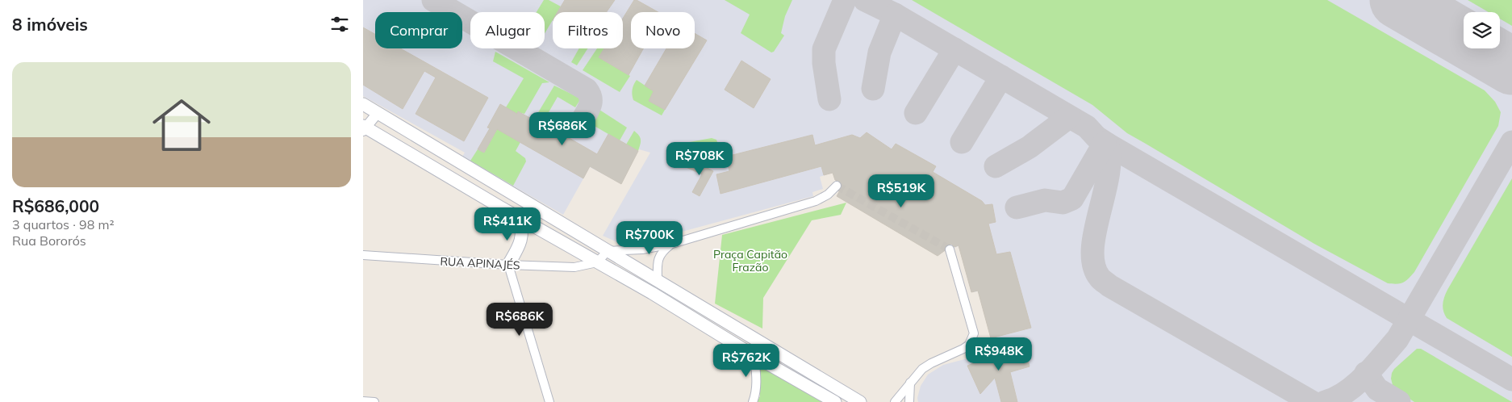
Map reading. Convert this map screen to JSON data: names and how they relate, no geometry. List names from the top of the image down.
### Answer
{
  "streets": {
    "street": ["RUA APINAJÉS"]
  },
  "parks": ["Praça Capitão Frazão"],
  "page": {
    "heading": "8 imóveis",
    "chip": [
      "Comprar",
      "Alugar",
      "Filtros",
      "Novo"
    ],
    "list": [
      {
        "name": "R$686,000",
        "note": "3 quartos · 98 m² · Rua Bororós"
      }
    ],
    "price": [
      "R$686K",
      "R$708K",
      "R$519K",
      "R$411K",
      "R$700K",
      "R$686K",
      "R$948K",
      "R$762K"
    ]
  }
}
